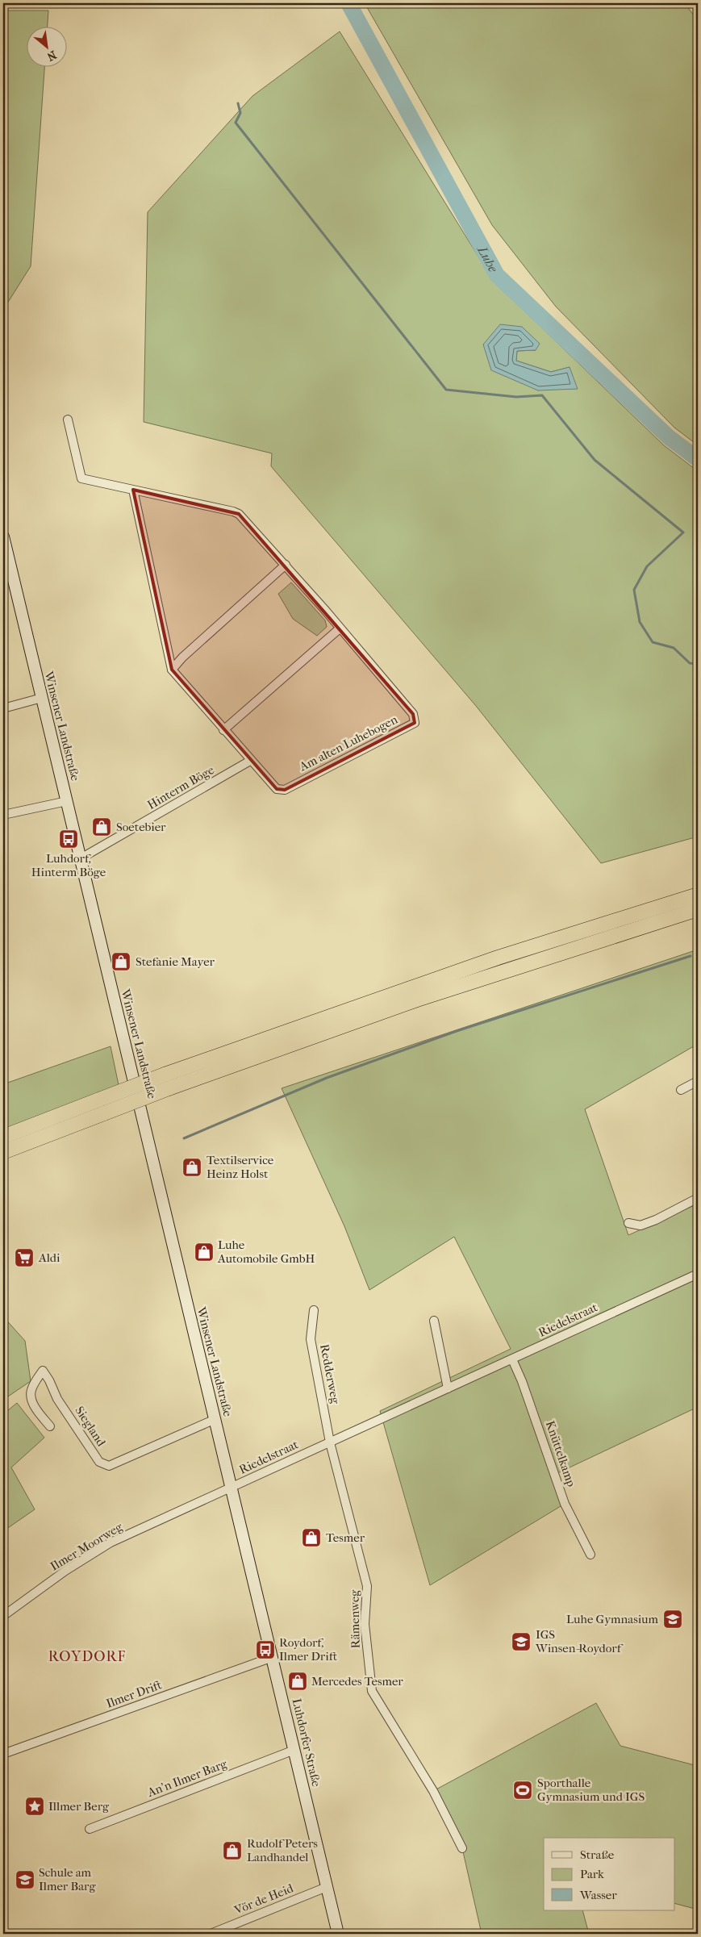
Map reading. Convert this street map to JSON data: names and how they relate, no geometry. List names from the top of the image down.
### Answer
{
  "streets": {
    "main road": ["Winsener Landstraße", "Luhdorfer Straße"],
    "street": [
      "Am alten Luhebogen",
      "Hinterm Böge",
      "Riedelstraat",
      "Redderweg",
      "Siegland",
      "Knüttelkamp",
      "Ilmer Moorweg",
      "Rämenweg",
      "Ilmer Drift",
      "An'n Ilmer Barg",
      "Vör de Heid"
    ]
  },
  "crossings": [
    ["Winsener Landstraße", "Hinterm Böge"],
    ["Winsener Landstraße", "Riedelstraat"],
    ["Winsener Landstraße", "Siegland"],
    ["Winsener Landstraße", "Ilmer Moorweg"],
    ["Winsener Landstraße", "Luhdorfer Straße"],
    ["Am alten Luhebogen", "Hinterm Böge"],
    ["Riedelstraat", "Redderweg"],
    ["Riedelstraat", "Knüttelkamp"],
    ["Riedelstraat", "Ilmer Moorweg"],
    ["Riedelstraat", "Rämenweg"],
    ["Riedelstraat", "Luhdorfer Straße"],
    ["Redderweg", "Rämenweg"],
    ["Ilmer Moorweg", "Luhdorfer Straße"],
    ["Ilmer Drift", "Luhdorfer Straße"],
    ["Luhdorfer Straße", "An'n Ilmer Barg"],
    ["Luhdorfer Straße", "Vör de Heid"]
  ],
  "districts": ["ROYDORF"],
  "water": ["Luhe"],
  "places": {
    "shop": [
      "Soetebier",
      "Stefanie Mayer",
      "Textilservice Heinz Holst",
      "Luhe Automobile GmbH",
      "Tesmer",
      "Mercedes Tesmer",
      "Rudolf Peters Landhandel"
    ],
    "bus stop": ["Luhdorf, Hinterm Böge", "Roydorf, Ilmer Drift"],
    "supermarket": ["Aldi"],
    "school or university": ["Luhe Gymnasium", "IGS Winsen-Roydorf", "Schule am Ilmer Barg"],
    "sports": ["Sporthalle Gymnasium und IGS"],
    "place": ["Illmer Berg"]
  },
  "legend": ["Straße", "Park", "Wasser"],
  "north": "bottom right"
}
